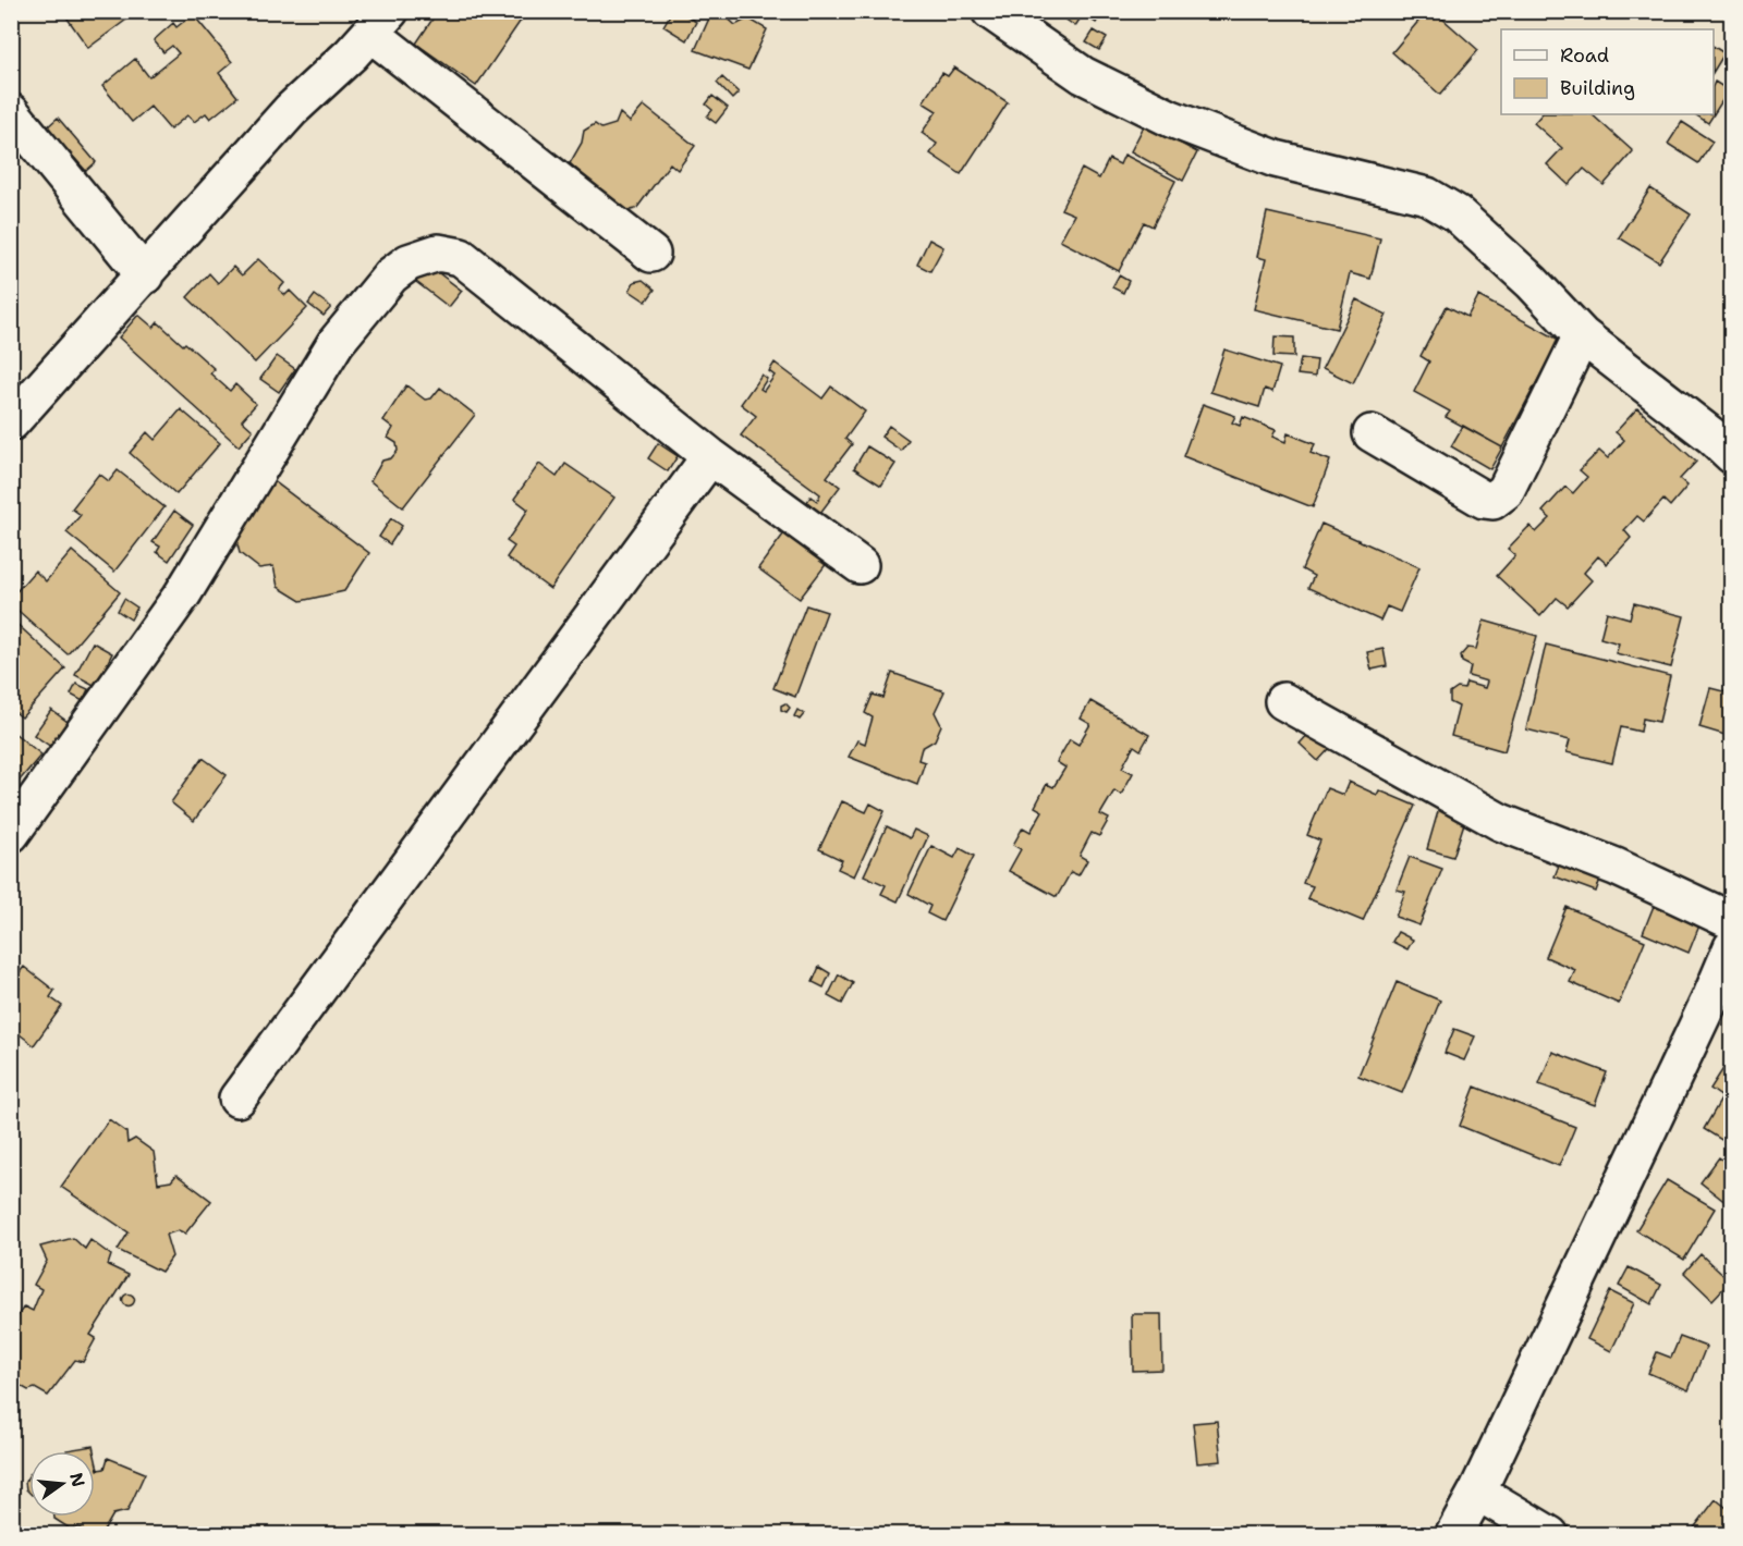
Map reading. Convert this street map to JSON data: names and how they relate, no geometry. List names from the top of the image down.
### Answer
{
  "legend": ["Road", "Building"],
  "north": "right"
}
